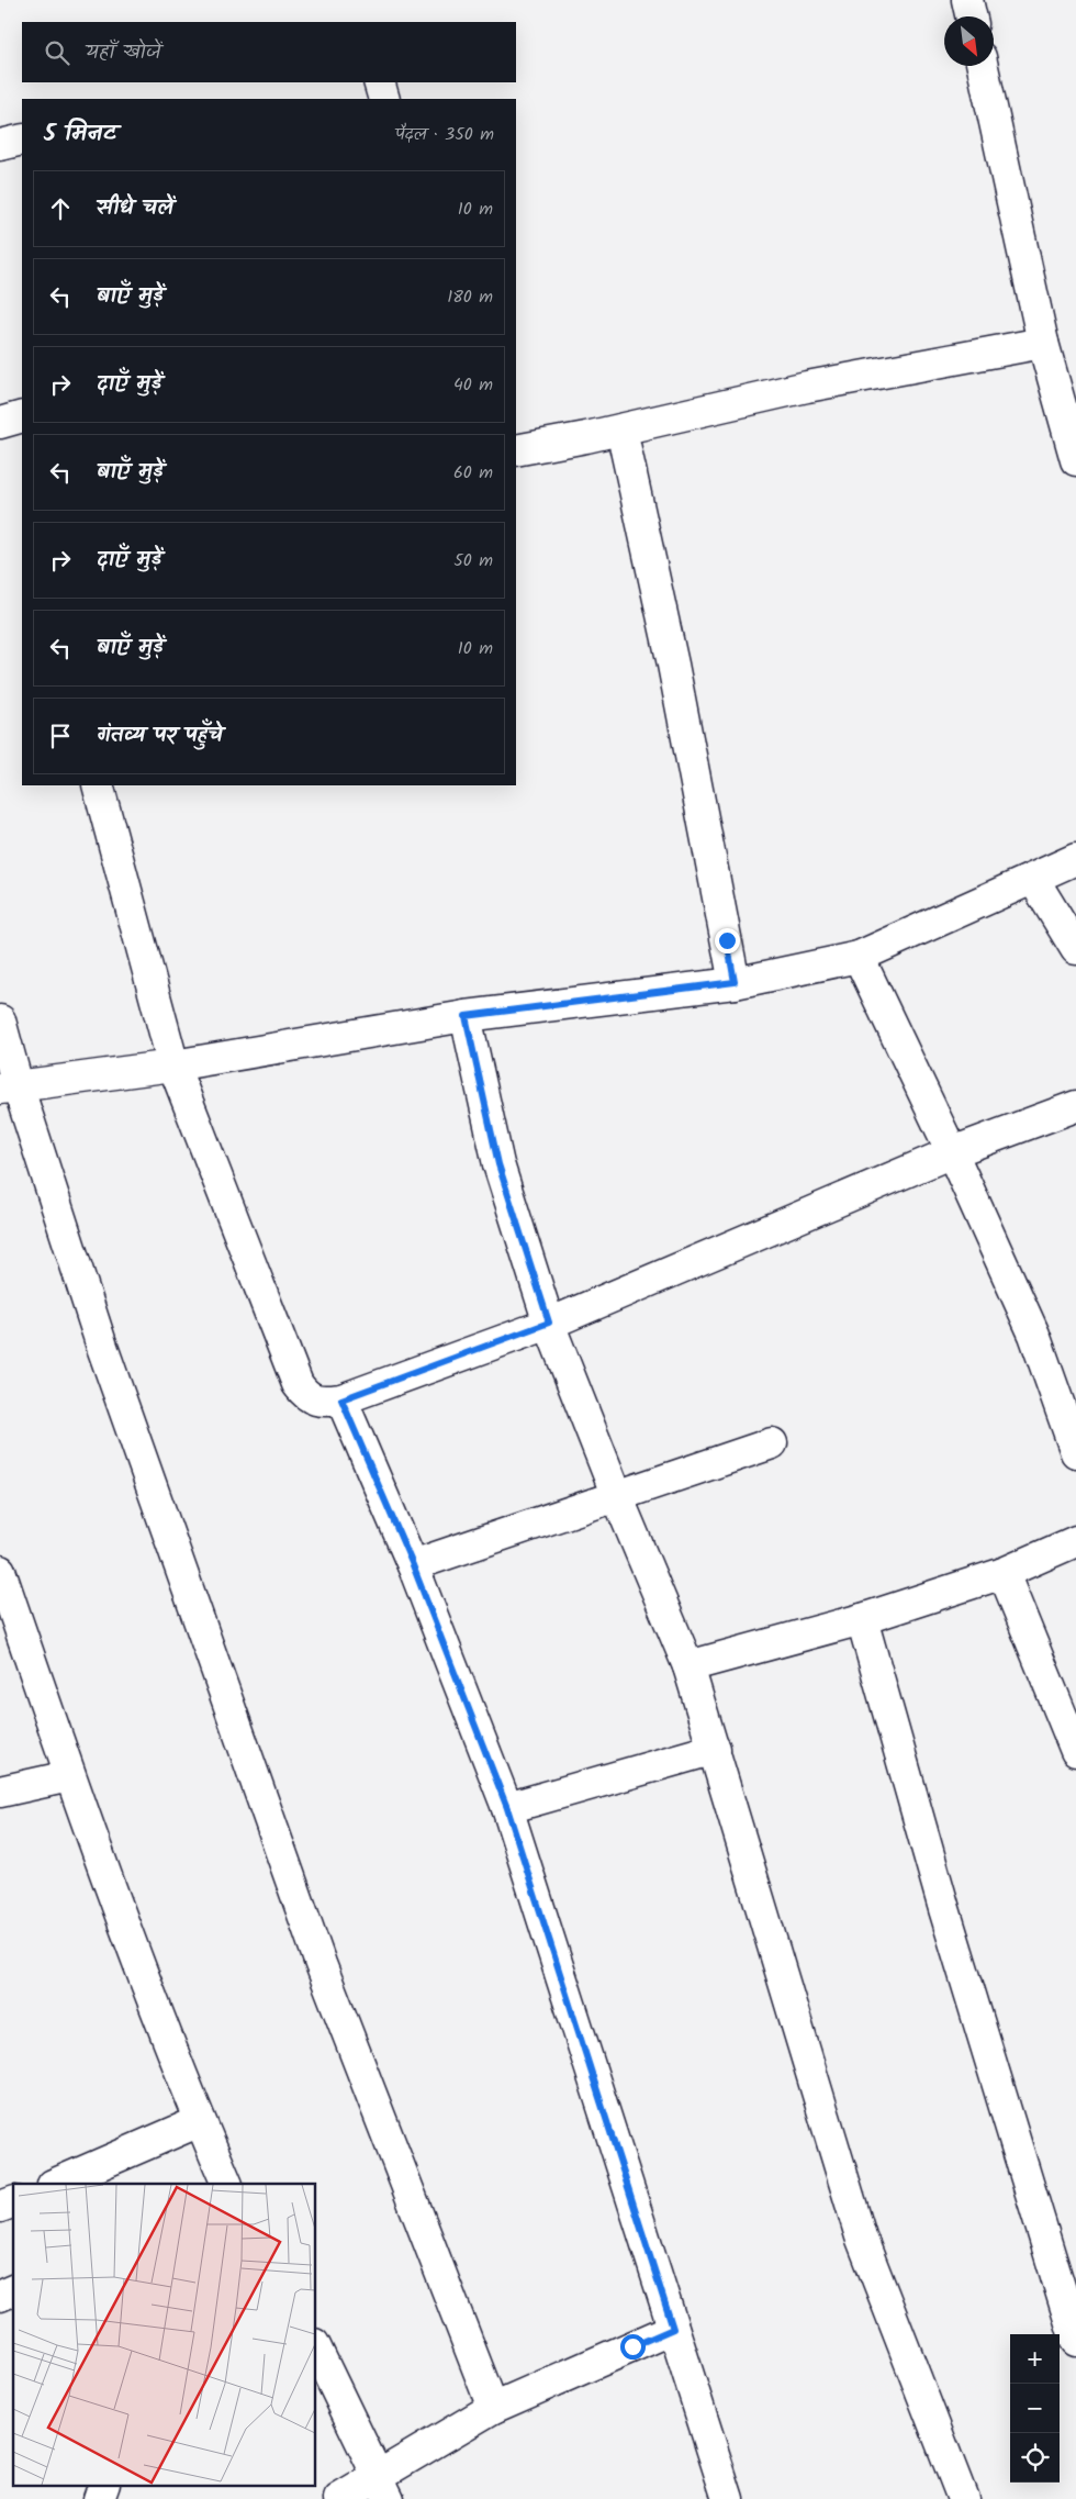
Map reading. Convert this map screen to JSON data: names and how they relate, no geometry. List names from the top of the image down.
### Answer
{
  "north": "bottom right",
  "page": {
    "search": "यहाँ खोजें",
    "heading": ["5 मिनट", "पैदल · 350 m"],
    "list": [
      ["सीधे चलें", "10 m"],
      ["बाएँ मुड़ें", "180 m"],
      ["दाएँ मुड़ें", "40 m"],
      ["बाएँ मुड़ें", "60 m"],
      ["दाएँ मुड़ें", "50 m"],
      ["बाएँ मुड़ें", "10 m"],
      "गंतव्य पर पहुँचे"
    ],
    "map_buttons": ["+", "−"]
  }
}
